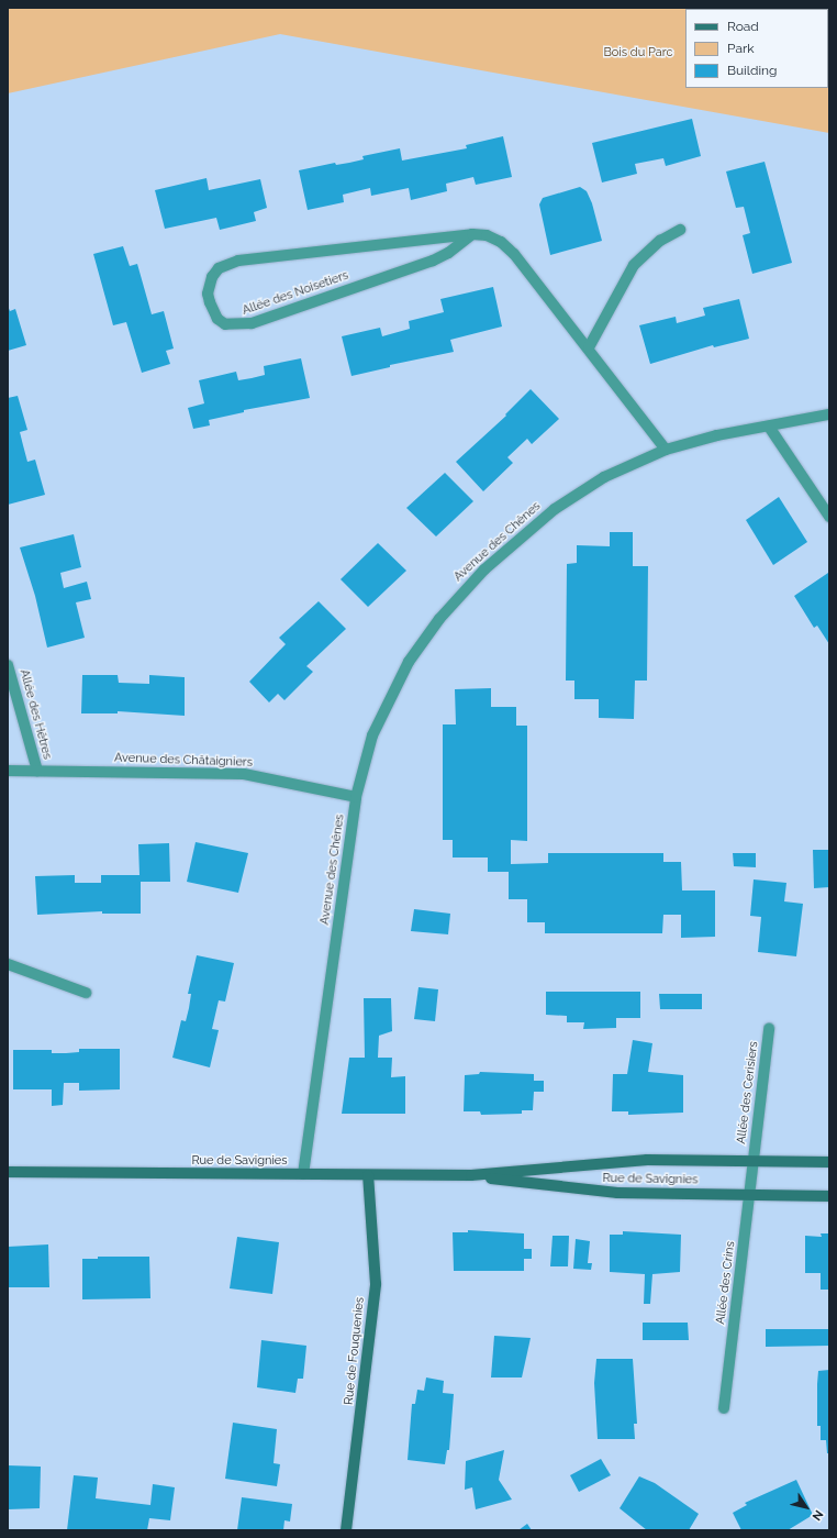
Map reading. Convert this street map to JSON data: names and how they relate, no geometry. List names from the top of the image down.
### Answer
{
  "streets": {
    "street": [
      "Allée des Noisetiers",
      "Avenue des Chênes",
      "Allée des Hêtres",
      "Avenue des Châtaigniers",
      "Allée des Cerisiers",
      "Rue de Savignies",
      "Allée des Crins",
      "Rue de Fouquenies"
    ]
  },
  "crossings": [
    ["Allée des Noisetiers", "Avenue des Chênes"],
    ["Avenue des Chênes", "Avenue des Châtaigniers"],
    ["Avenue des Chênes", "Rue de Savignies"],
    ["Allée des Hêtres", "Avenue des Châtaigniers"],
    ["Allée des Cerisiers", "Rue de Savignies"],
    ["Allée des Cerisiers", "Allée des Crins"],
    ["Rue de Savignies", "Allée des Crins"],
    ["Rue de Savignies", "Rue de Fouquenies"]
  ],
  "parks": ["Bois du Parc"],
  "legend": ["Road", "Park", "Building"],
  "north": "bottom right"
}
